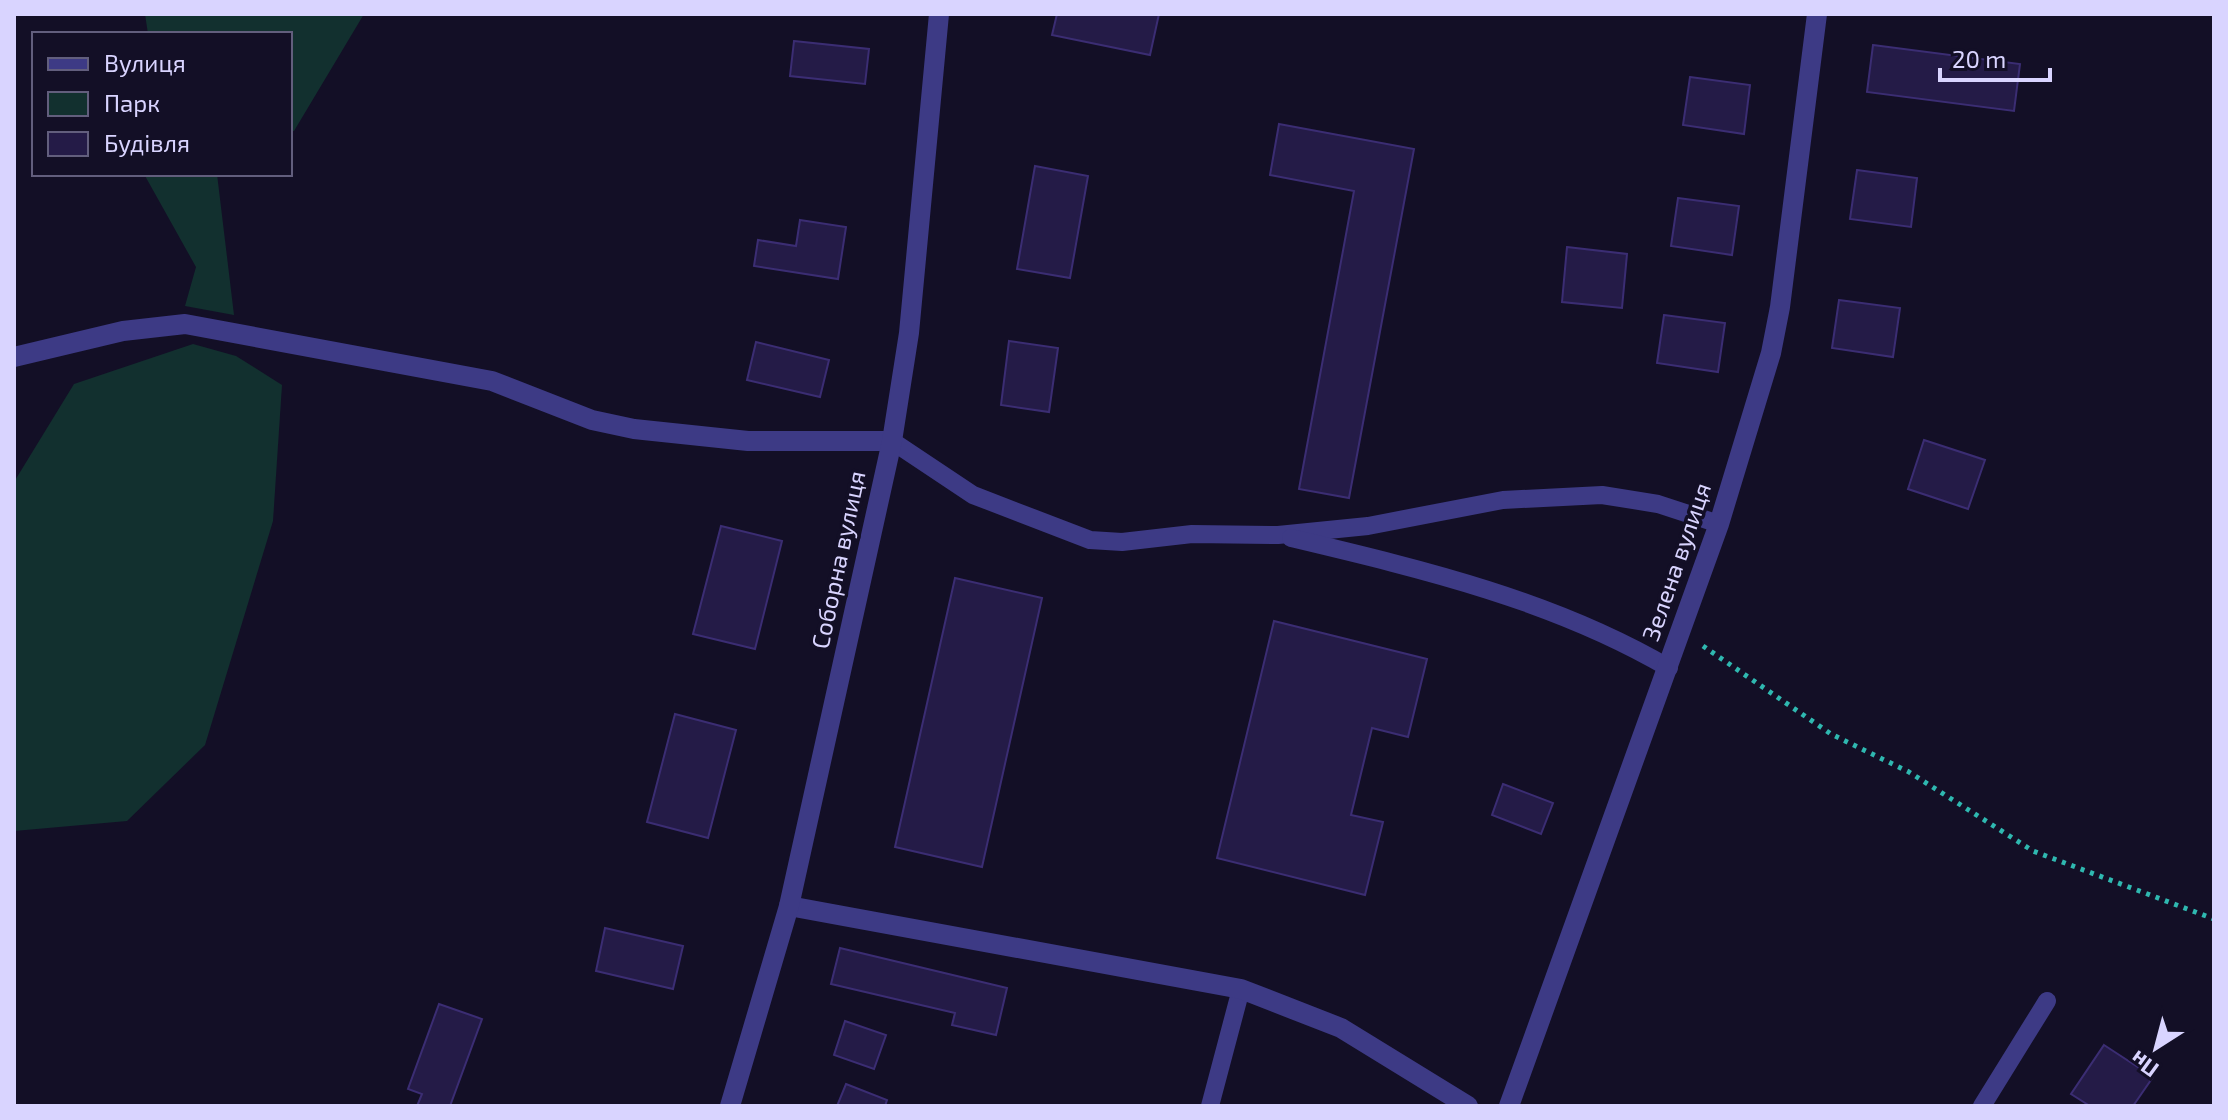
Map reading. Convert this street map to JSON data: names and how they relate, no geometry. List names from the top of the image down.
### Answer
{
  "streets": {
    "street": ["Соборна вулиця", "Зелена вулиця"]
  },
  "legend": ["Вулиця", "Парк", "Будівля"],
  "scale_bar": "20 m",
  "north": "bottom left"
}
